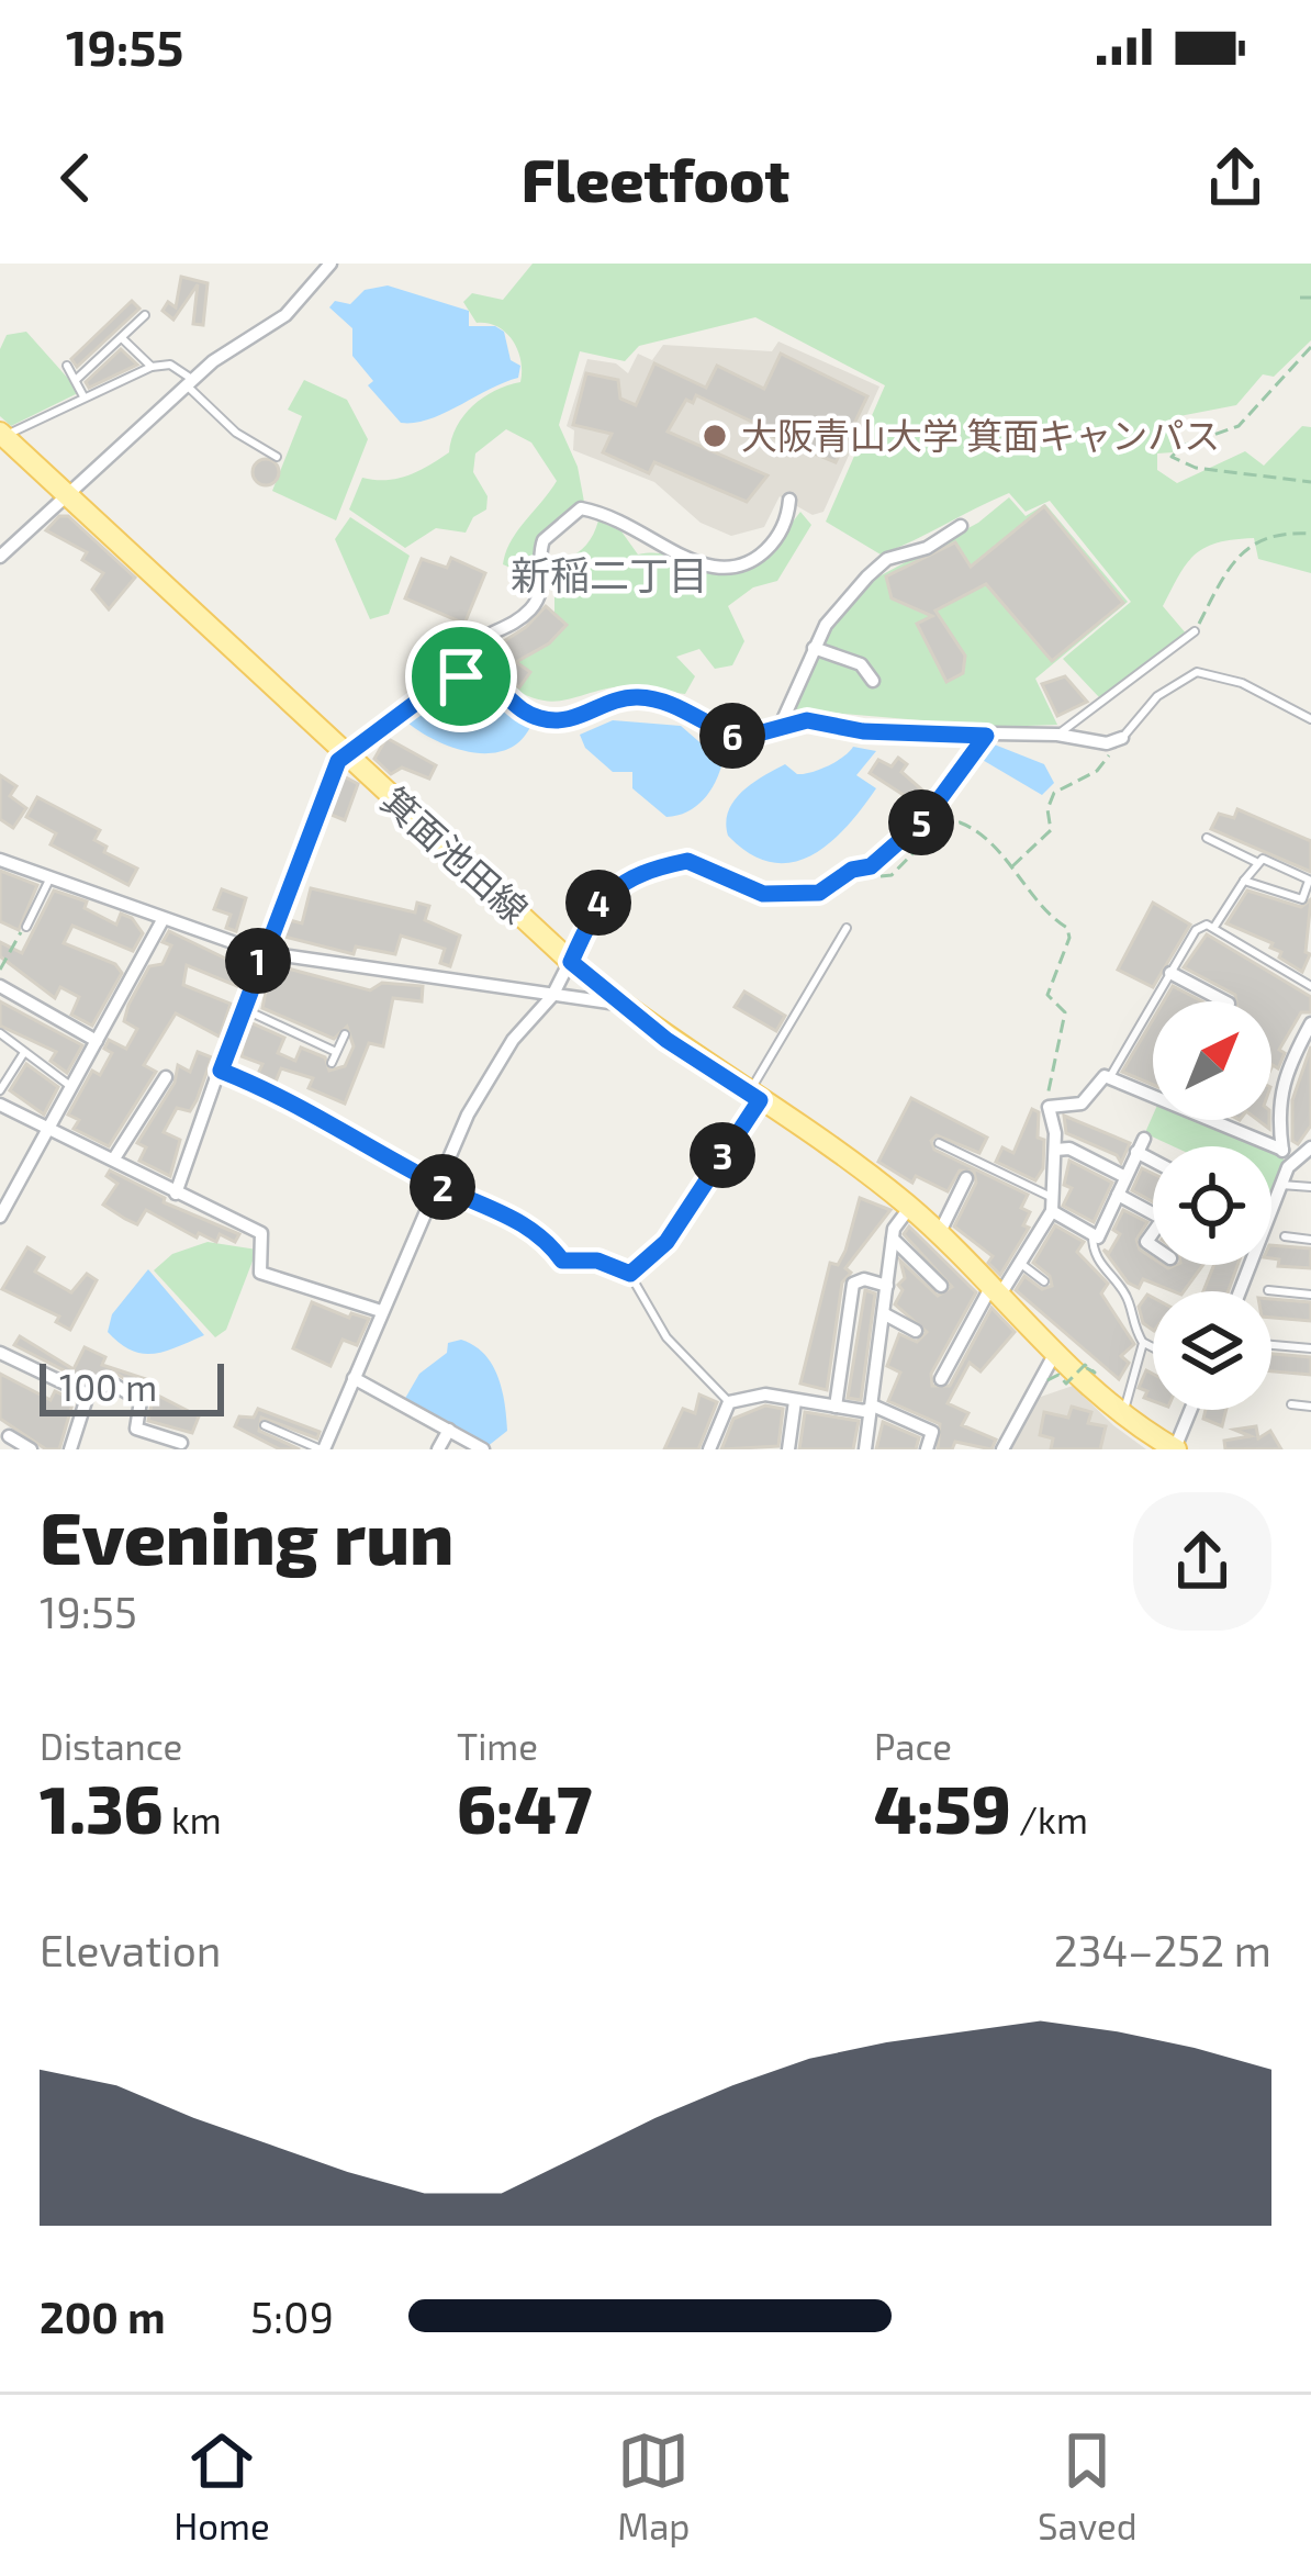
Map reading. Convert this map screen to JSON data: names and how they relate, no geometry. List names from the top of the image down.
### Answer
{
  "streets": {
    "main road": ["箕面池田線"]
  },
  "districts": ["新稲二丁目"],
  "places": ["大阪青山大学 箕面キャンパス"],
  "scale_bar": "100 m",
  "north": "top right",
  "page": {
    "status": "19:55",
    "header": "Fleetfoot",
    "pins": [
      "6",
      "5",
      "4",
      "1",
      "3",
      "2"
    ],
    "scale": "100 m",
    "heading": ["Evening run", "19:55"],
    "stats": [
      ["Distance", "1.36 km"],
      ["Time", "6:47"],
      ["Pace", "4:59 /km"]
    ],
    "chart": ["Elevation", "234–252 m"],
    "list": [
      {
        "name": "200 m",
        "note": "5:09"
      }
    ],
    "tabs": ["Home", "Map", "Saved"]
  }
}
